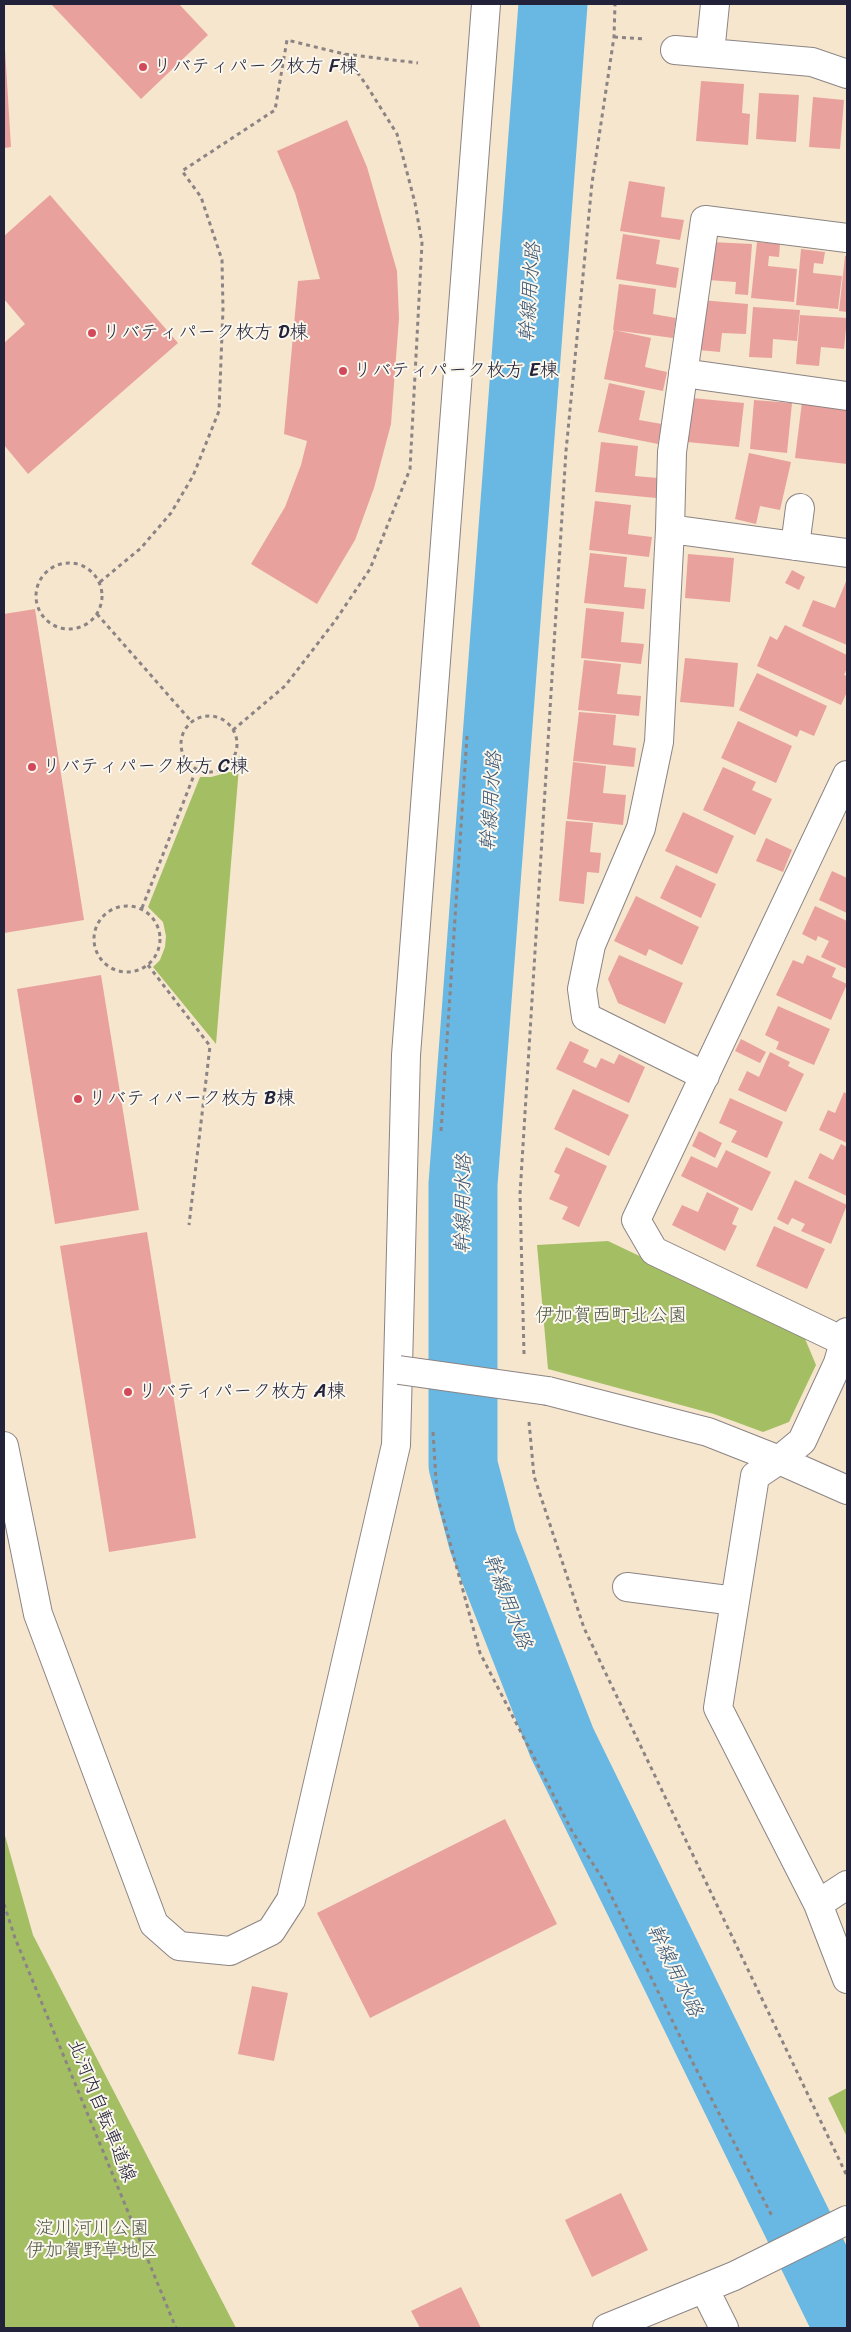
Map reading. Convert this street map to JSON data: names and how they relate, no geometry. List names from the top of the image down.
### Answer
{
  "streets": {
    "path": ["北河内自転車道線"]
  },
  "water": ["幹線用水路"],
  "parks": ["伊加賀西町北公園", "淀川河川公園 伊加賀野草地区"],
  "places": [
    "リバティパーク枚方 F棟",
    "リバティパーク枚方 D棟",
    "リバティパーク枚方 E棟",
    "リバティパーク枚方 C棟",
    "リバティパーク枚方 B棟",
    "リバティパーク枚方 A棟"
  ]
}
